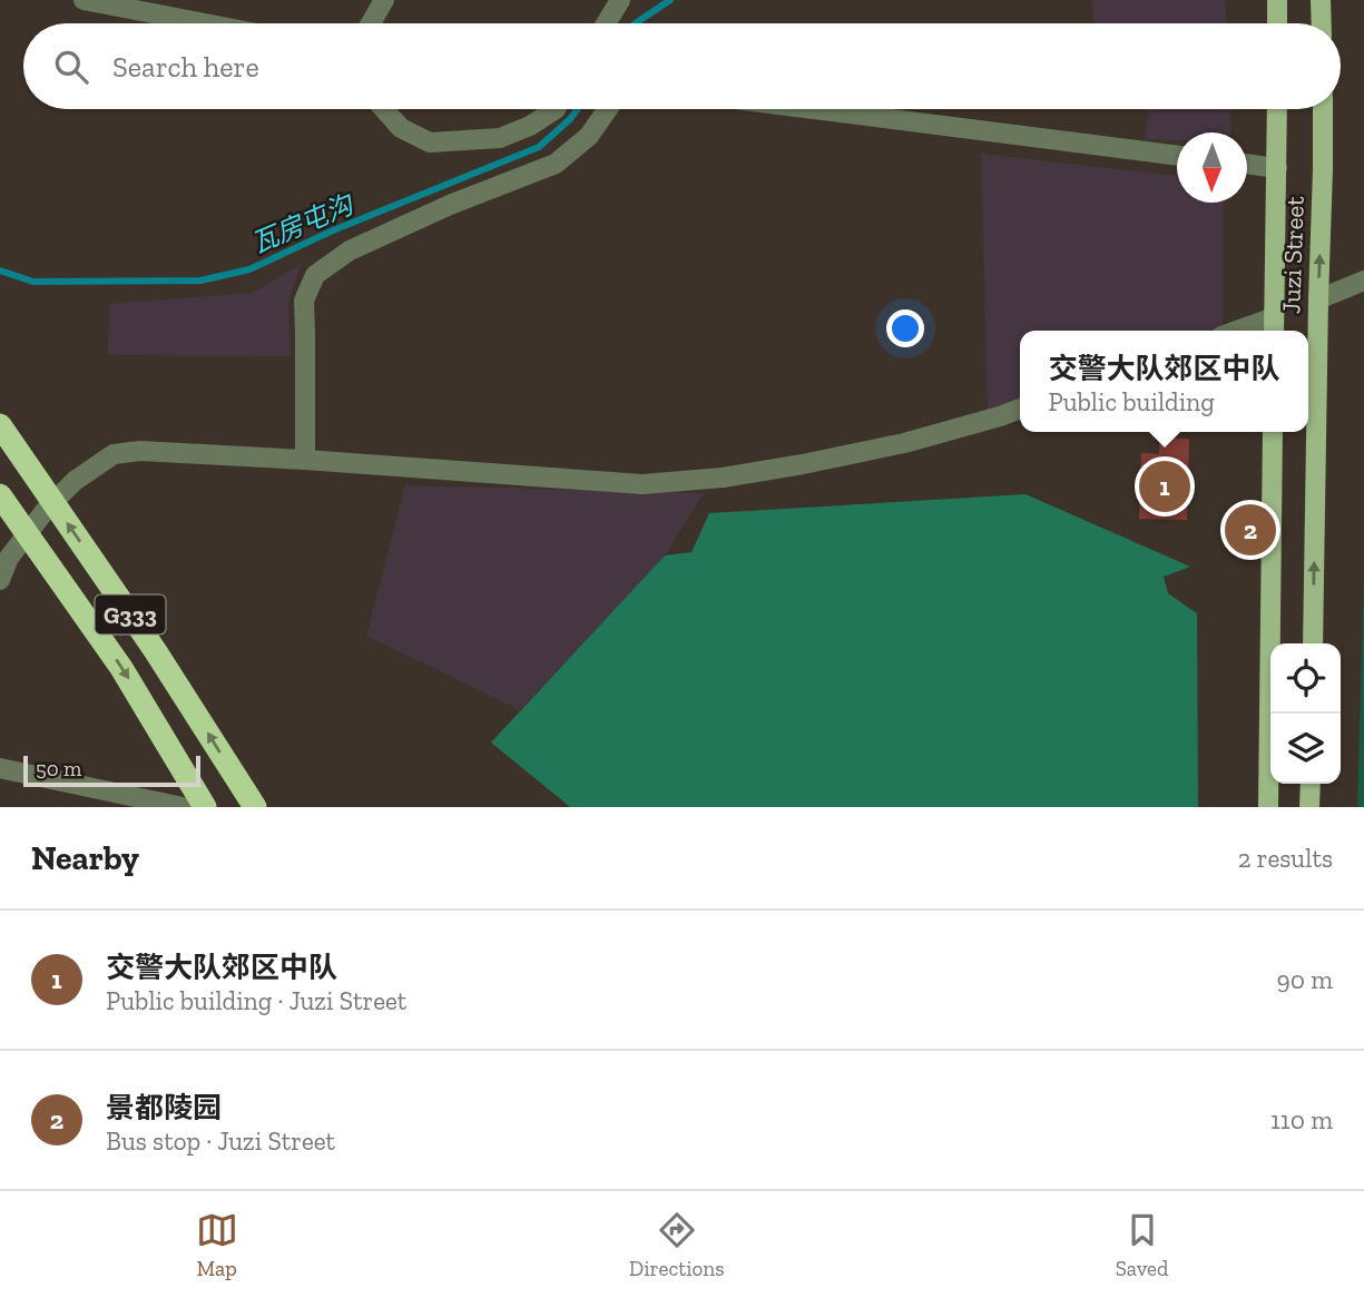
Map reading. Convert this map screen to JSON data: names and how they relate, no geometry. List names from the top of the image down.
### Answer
{
  "streets": {
    "highway": ["G333"],
    "main road": ["Juzi Street"]
  },
  "water": ["瓦房屯沟"],
  "scale_bar": "50 m",
  "north": "bottom",
  "page": {
    "search": "Search here",
    "popup": ["交警大队郊区中队", "Public building"],
    "pins": ["1", "2"],
    "scale": "50 m",
    "heading": ["Nearby", "2 results"],
    "list": [
      {
        "mark": "1",
        "name": "交警大队郊区中队",
        "note": "Public building · Juzi Street",
        "value": "90 m"
      },
      {
        "mark": "2",
        "name": "景都陵园",
        "note": "Bus stop · Juzi Street",
        "value": "110 m"
      }
    ],
    "nav": ["Map", "Directions", "Saved"]
  }
}
